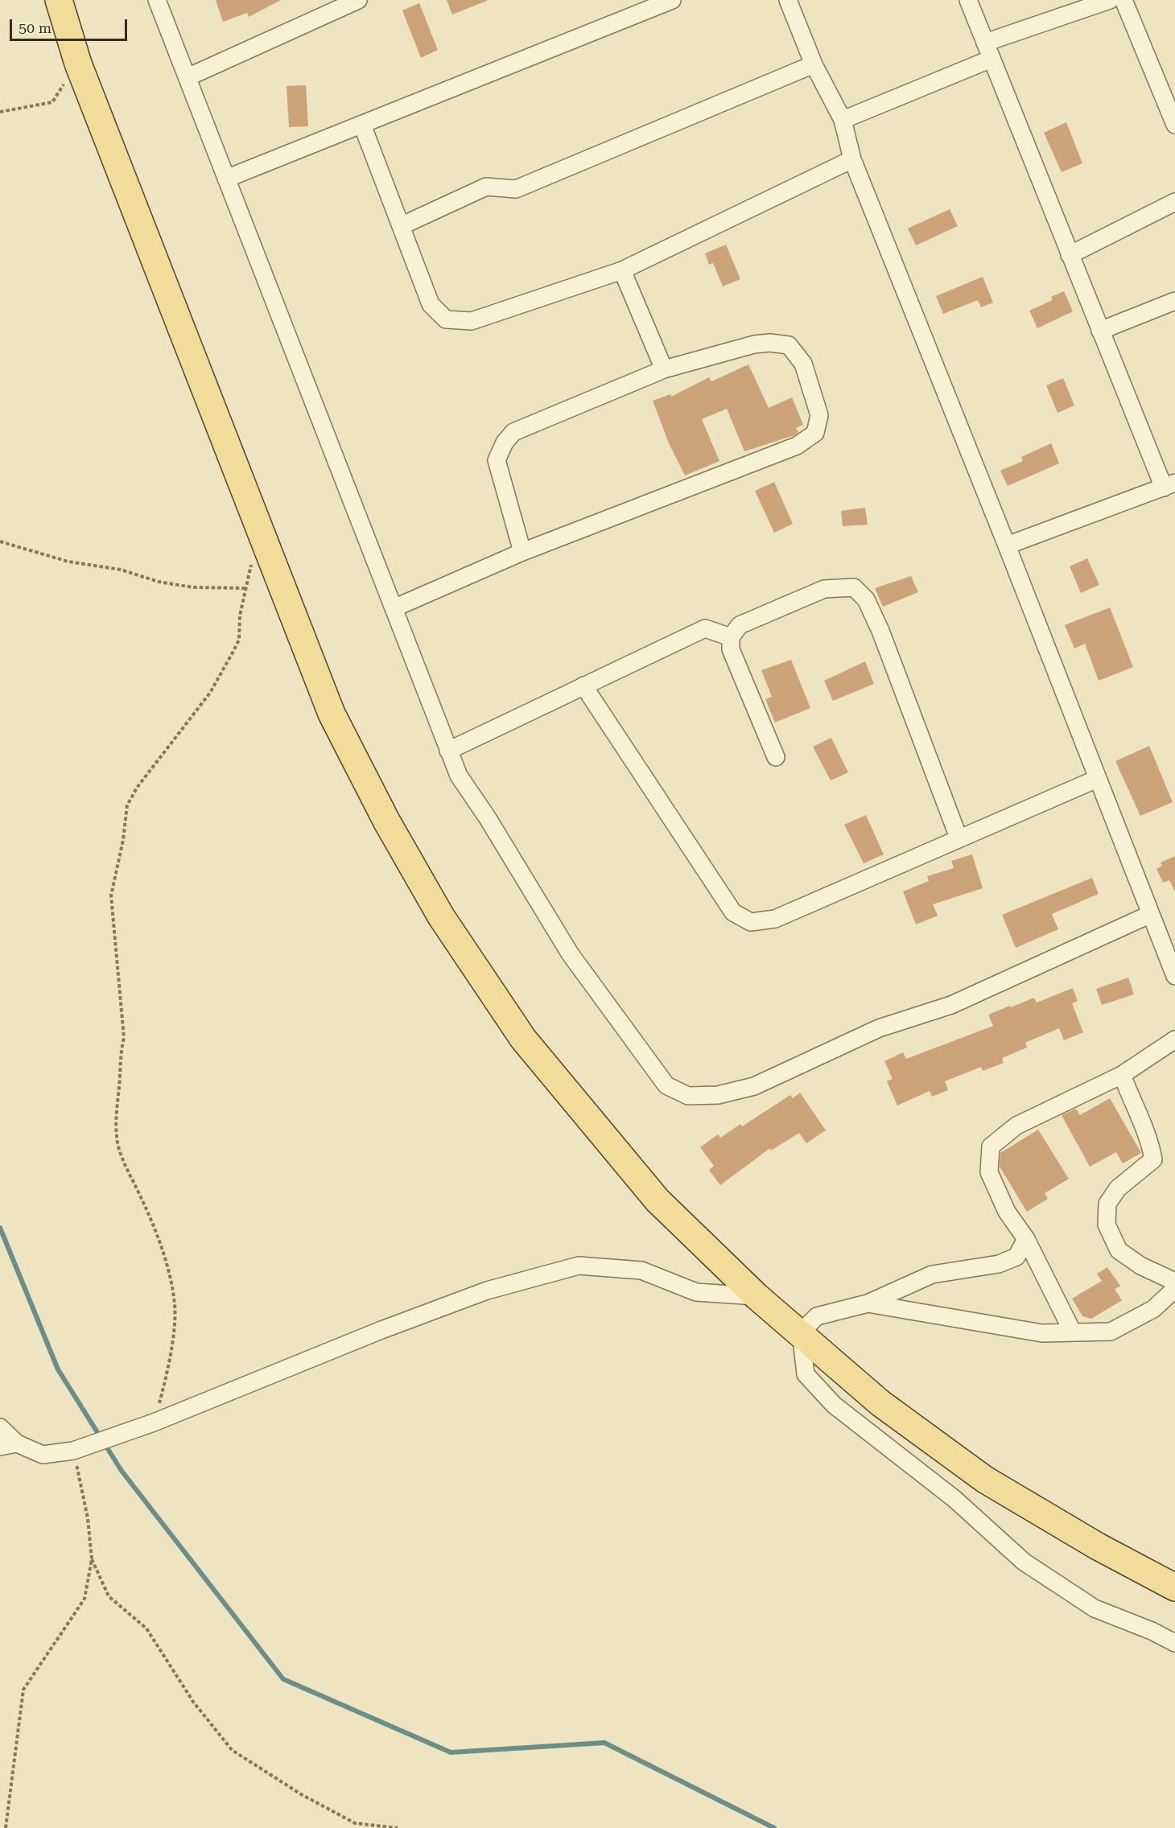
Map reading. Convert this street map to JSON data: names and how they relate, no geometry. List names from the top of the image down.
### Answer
{
  "scale_bar": "50 m"
}
